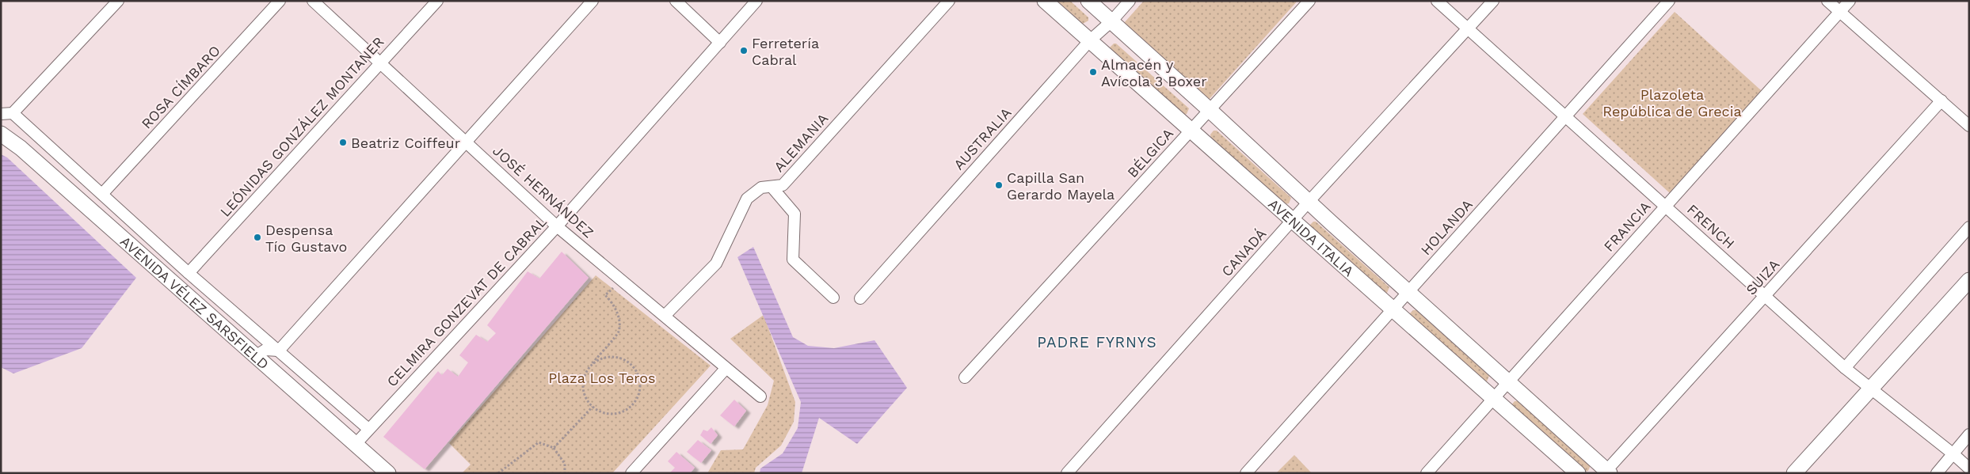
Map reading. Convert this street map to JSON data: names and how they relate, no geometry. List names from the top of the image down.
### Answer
{
  "streets": {
    "main road": ["AVENIDA ITALIA", "AVENIDA VÉLEZ SARSFIELD"],
    "street": [
      "ROSA CÍMBARO",
      "LEÓNIDAS GONZÁLEZ MONTANER",
      "AUSTRALIA",
      "ALEMANIA",
      "BÉLGICA",
      "JOSÉ HERNÁNDEZ",
      "FRANCIA",
      "FRENCH",
      "HOLANDA",
      "CANADÁ",
      "SUIZA",
      "CELMIRA GONZEVAT DE CABRAL"
    ]
  },
  "crossings": [
    ["ROSA CÍMBARO", "AVENIDA VÉLEZ SARSFIELD"],
    ["LEÓNIDAS GONZÁLEZ MONTANER", "JOSÉ HERNÁNDEZ"],
    ["LEÓNIDAS GONZÁLEZ MONTANER", "AVENIDA VÉLEZ SARSFIELD"],
    ["AUSTRALIA", "AVENIDA ITALIA"],
    ["ALEMANIA", "JOSÉ HERNÁNDEZ"],
    ["BÉLGICA", "AVENIDA ITALIA"],
    ["JOSÉ HERNÁNDEZ", "CELMIRA GONZEVAT DE CABRAL"],
    ["FRANCIA", "FRENCH"],
    ["FRANCIA", "AVENIDA ITALIA"],
    ["FRENCH", "HOLANDA"],
    ["FRENCH", "CANADÁ"],
    ["FRENCH", "SUIZA"],
    ["HOLANDA", "AVENIDA ITALIA"],
    ["AVENIDA ITALIA", "CANADÁ"],
    ["AVENIDA ITALIA", "SUIZA"],
    ["CELMIRA GONZEVAT DE CABRAL", "AVENIDA VÉLEZ SARSFIELD"]
  ],
  "districts": ["PADRE FYRNYS"],
  "parks": ["Plazoleta República de Grecia", "Plaza Los Teros"],
  "places": [
    "Ferretería Cabral",
    "Almacén y Avícola 3 Boxer",
    "Beatriz Coiffeur",
    "Capilla San Gerardo Mayela",
    "Despensa Tío Gustavo"
  ]
}
